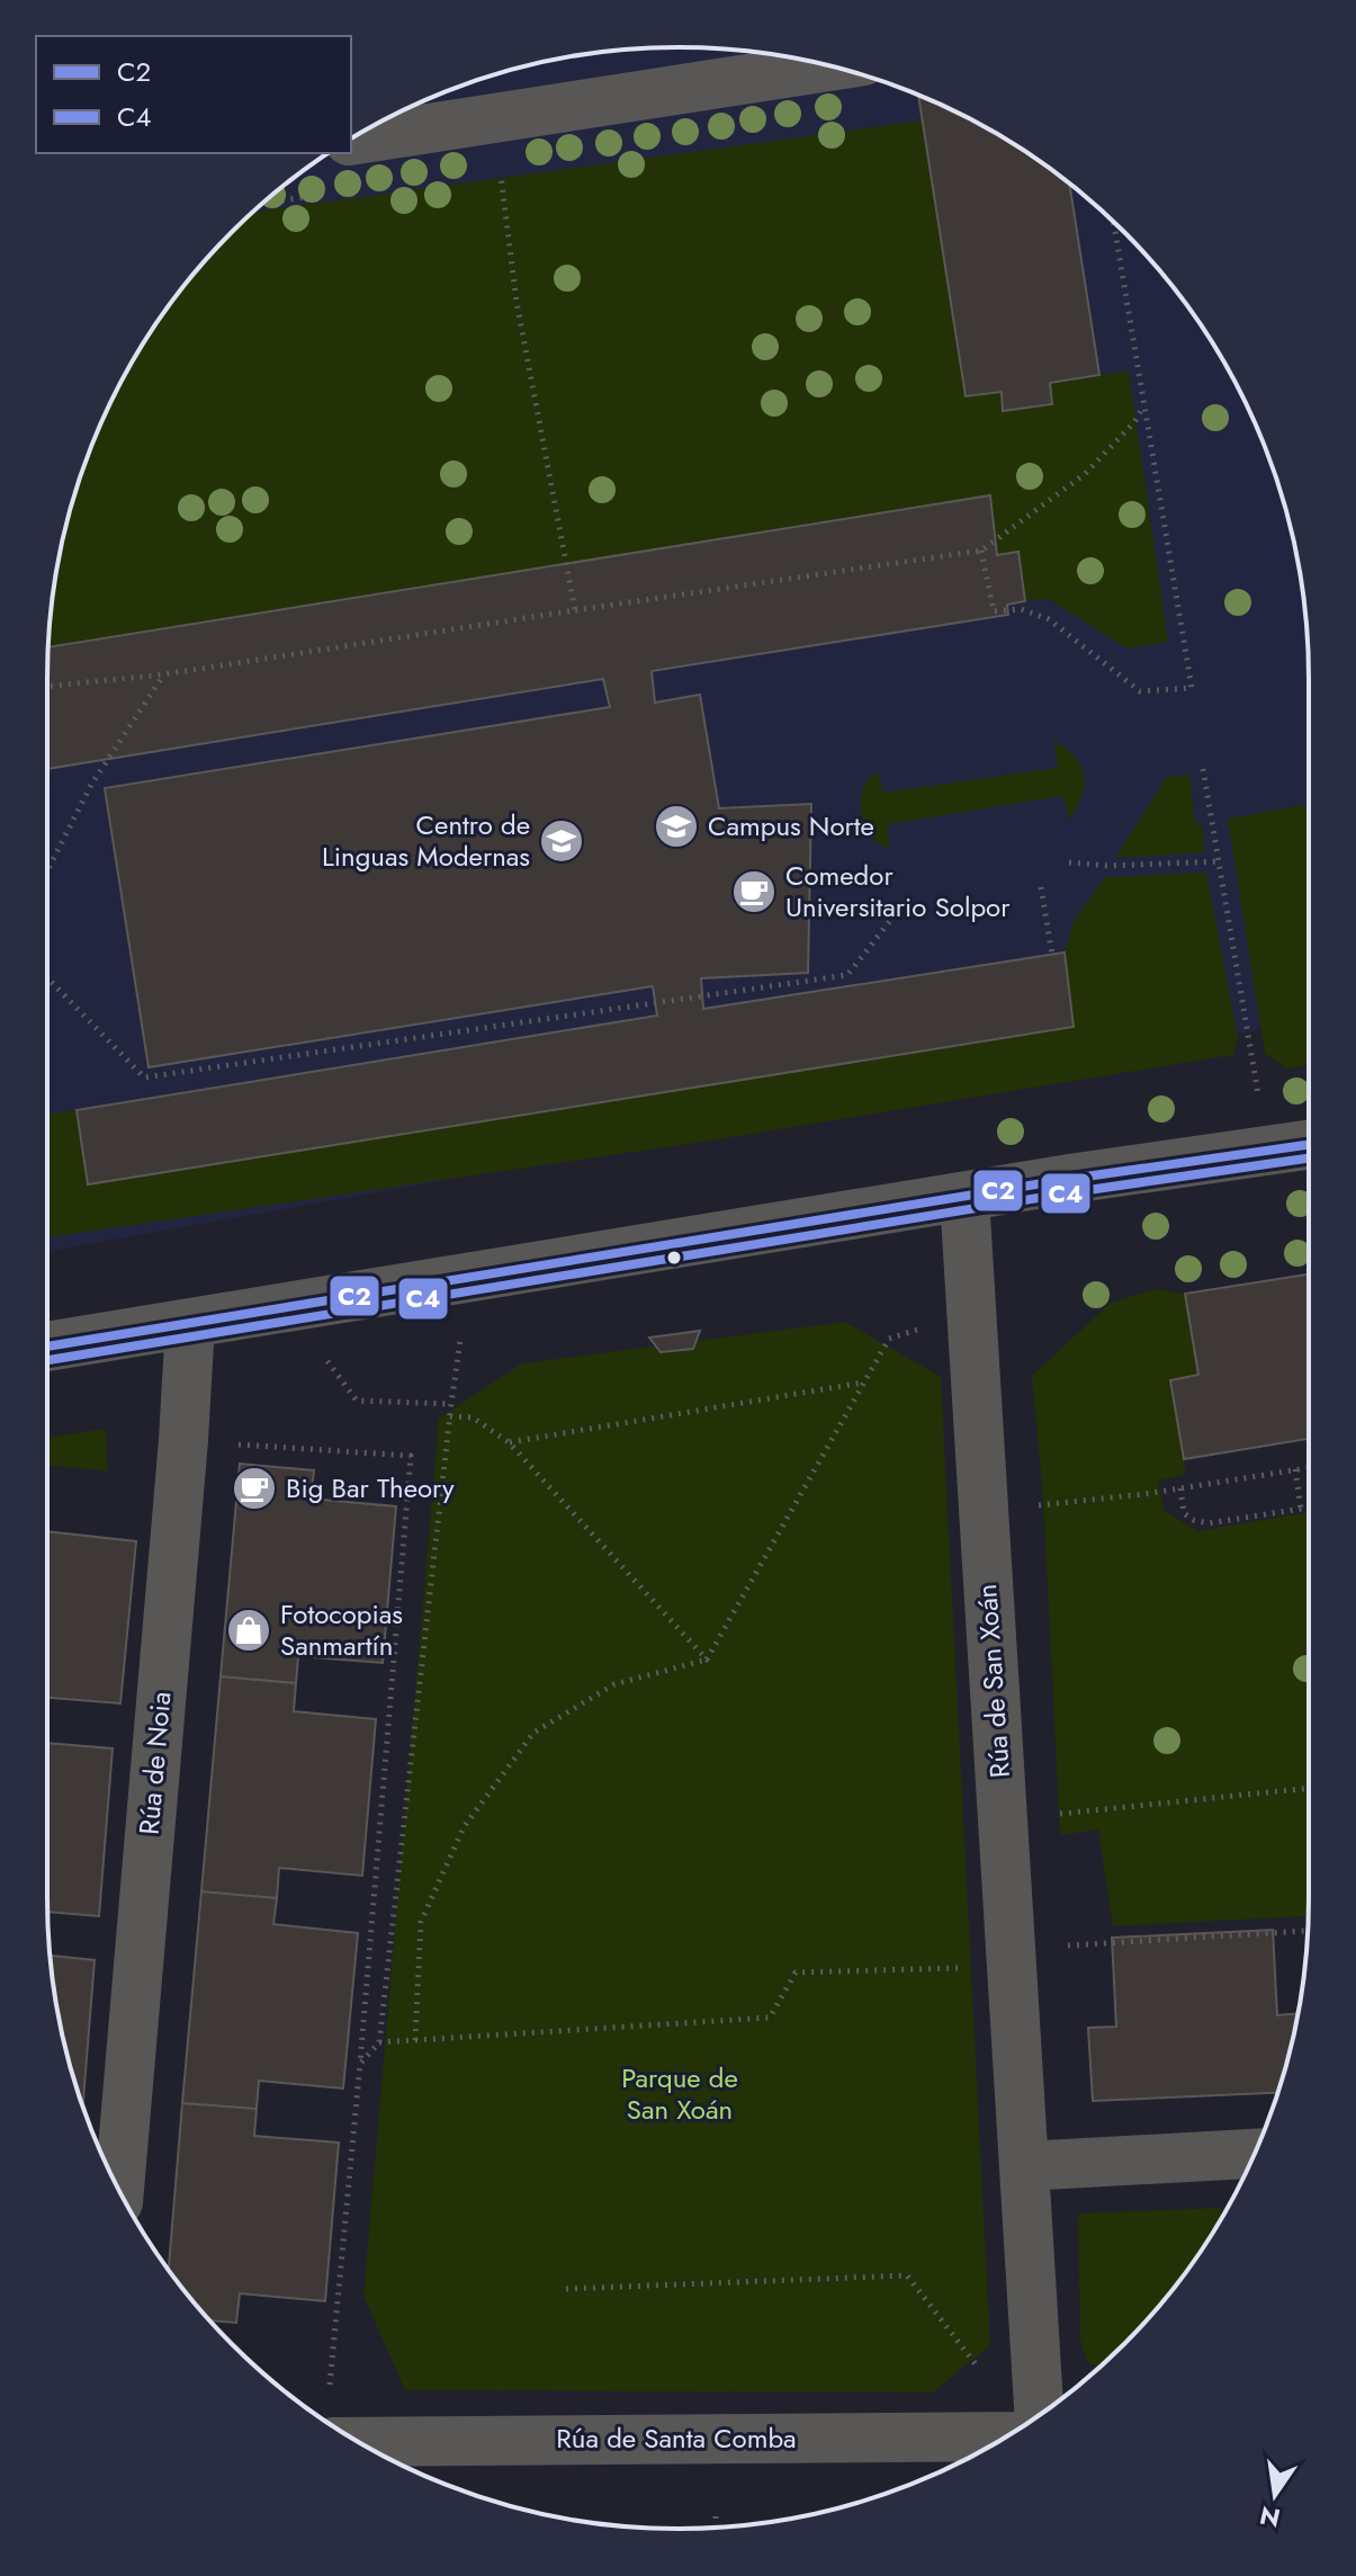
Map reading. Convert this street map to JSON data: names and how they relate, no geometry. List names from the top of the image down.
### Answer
{
  "streets": {
    "street": ["Rúa de San Xoán", "Rúa de Noia", "Rúa de Santa Comba"]
  },
  "parks": ["Parque de San Xoán"],
  "places": {
    "school or university": ["Campus Norte", "Centro de Linguas Modernas"],
    "cafe": ["Comedor Universitario Solpor", "Big Bar Theory"],
    "shop": ["Fotocopias Sanmartín"]
  },
  "lines": ["transit line C2", "transit line C4"],
  "legend": ["C2", "C4"],
  "north": "bottom"
}
